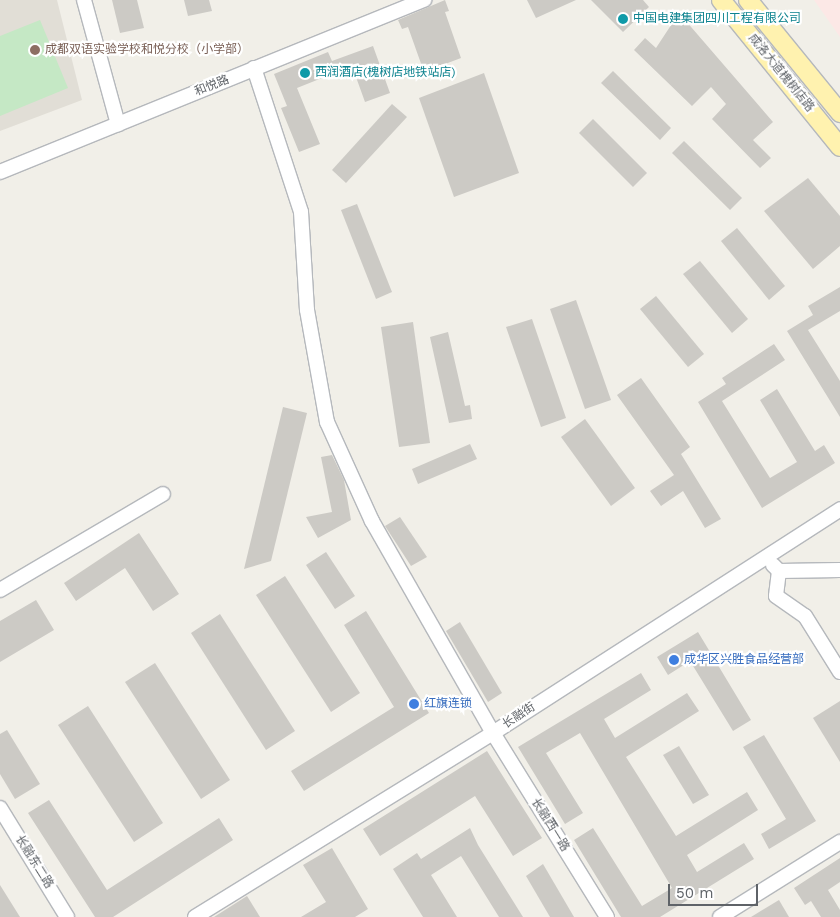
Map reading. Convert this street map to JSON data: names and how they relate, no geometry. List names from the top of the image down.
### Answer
{
  "streets": {
    "main road": ["成洛大道槐树店路"],
    "street": [
      "和悦路",
      "长融街",
      "长融西一路",
      "长融东二路"
    ]
  },
  "crossings": [
    ["和悦路", "长融西一路"],
    ["长融街", "长融西一路"]
  ],
  "places": [
    "中国电建集团四川工程有限公司",
    "成都双语实验学校和悦分校（小学部）",
    "西润酒店(槐树店地铁站店)",
    "成华区兴胜食品经营部",
    "红旗连锁"
  ],
  "scale_bar": "50 m"
}
